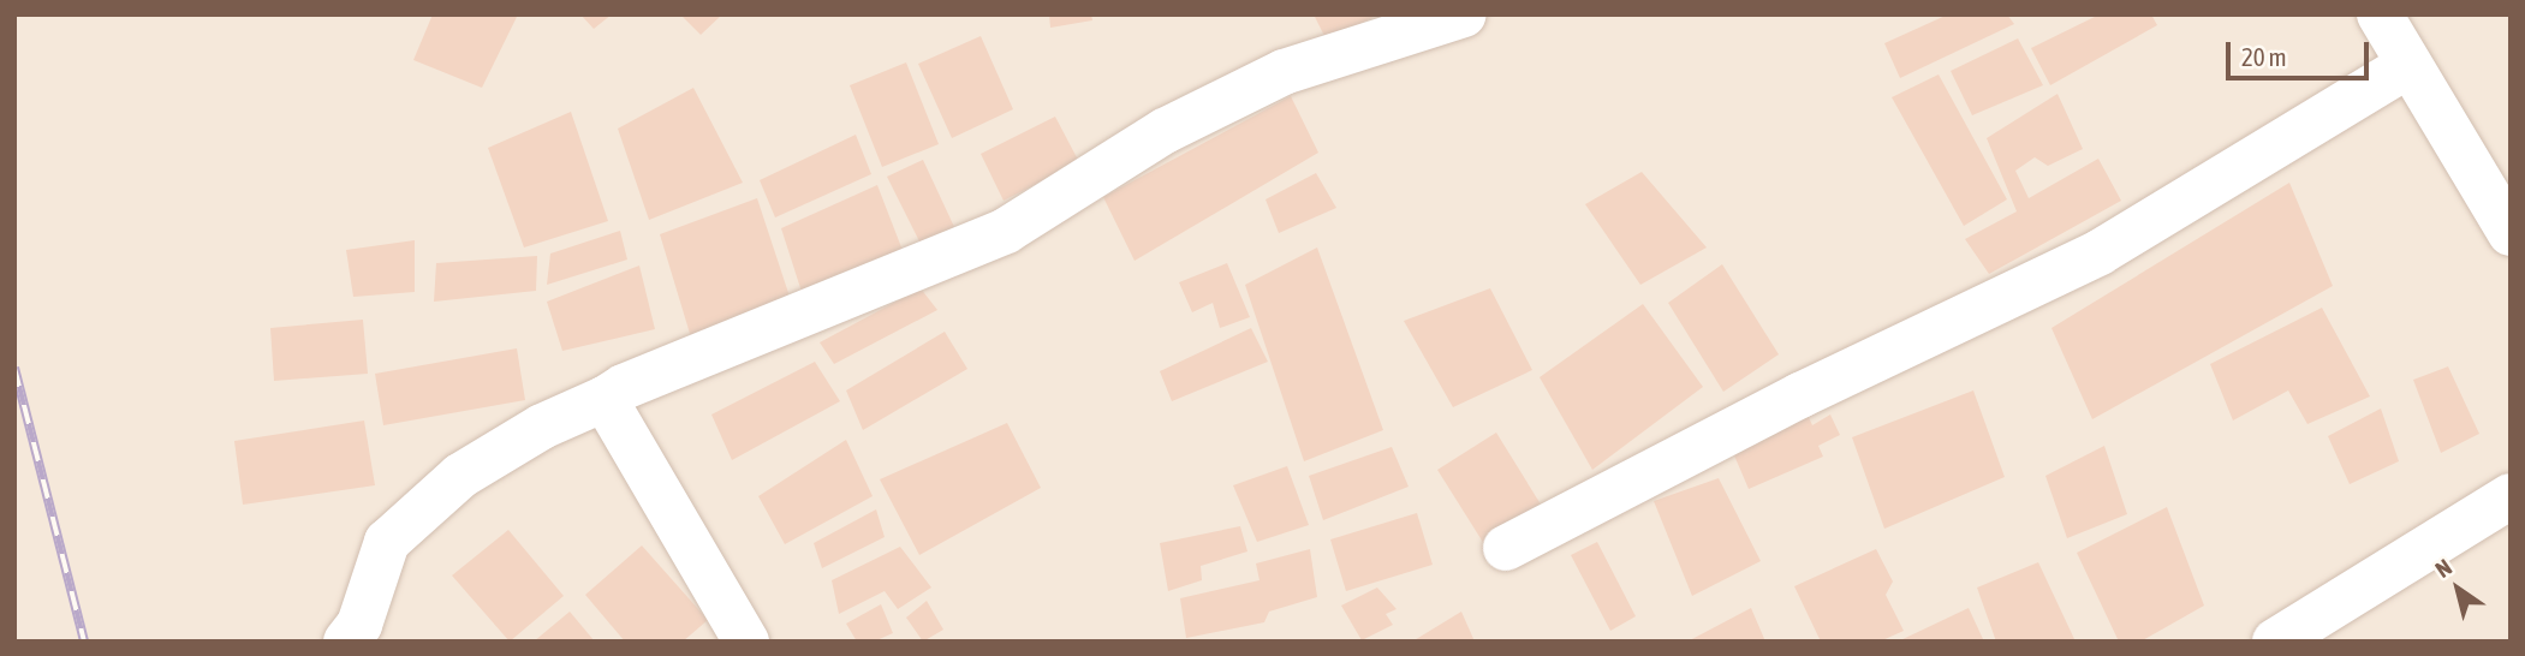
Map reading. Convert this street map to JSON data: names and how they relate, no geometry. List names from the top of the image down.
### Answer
{
  "scale_bar": "20 m",
  "north": "top left"
}
